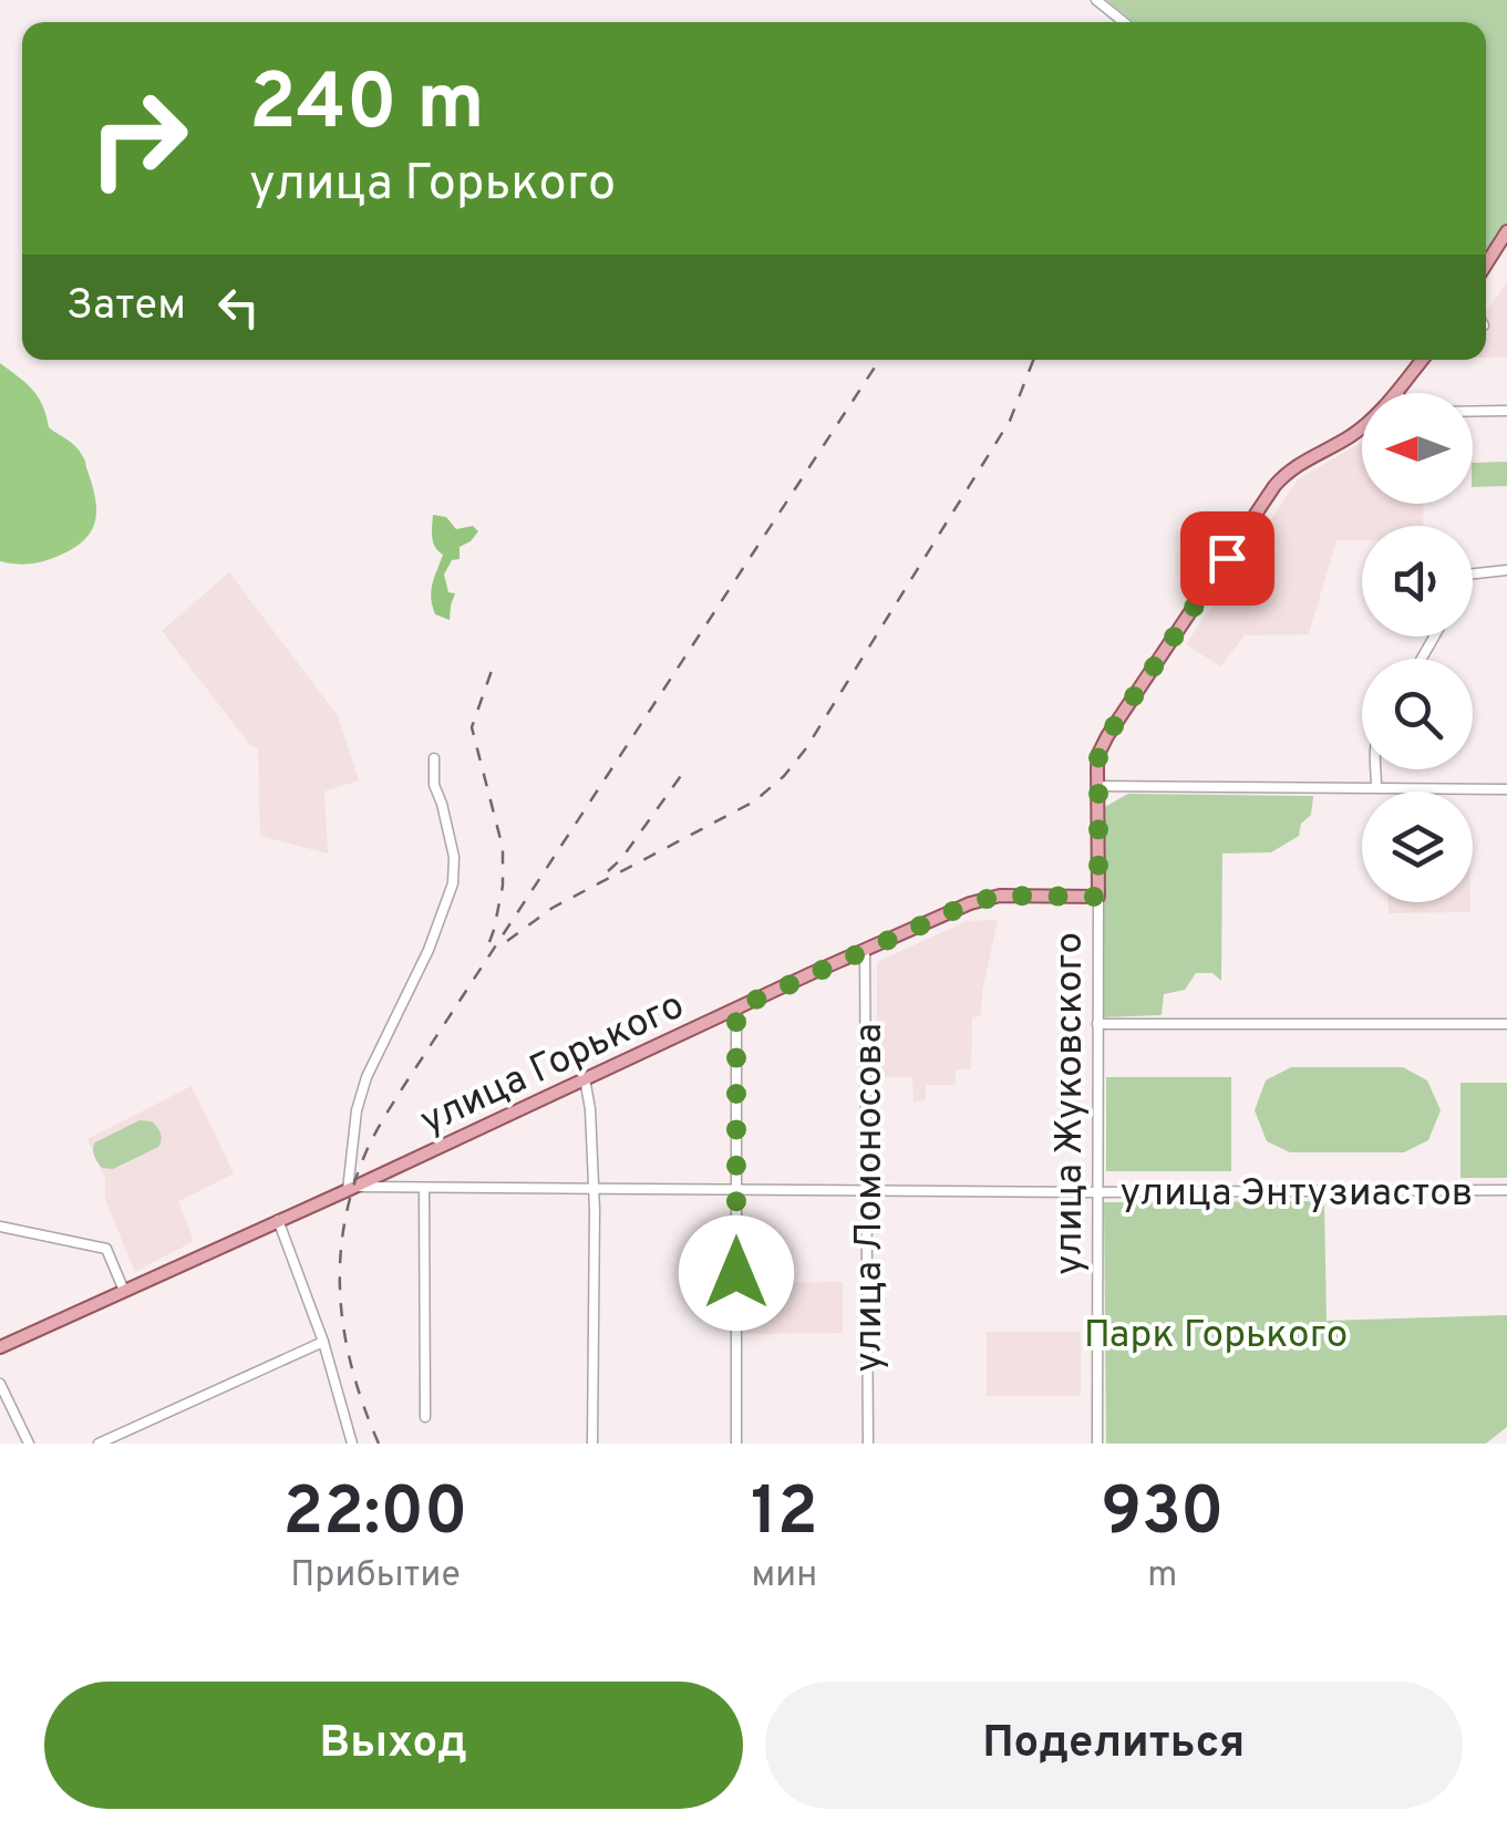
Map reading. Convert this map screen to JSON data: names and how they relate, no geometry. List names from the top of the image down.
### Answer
{
  "streets": {
    "main road": ["улица Горького"],
    "street": ["улица Жуковского", "улица Энтузиастов", "улица Ломоносова"]
  },
  "crossings": [
    ["улица Горького", "улица Жуковского"],
    ["улица Горького", "улица Энтузиастов"],
    ["улица Горького", "улица Ломоносова"],
    ["улица Жуковского", "улица Энтузиастов"],
    ["улица Энтузиастов", "улица Ломоносова"]
  ],
  "parks": ["Парк Горького"],
  "north": "left",
  "page": {
    "turn": ["240 m", "улица Горького"],
    "then": "Затем",
    "eta": [
      "22:00",
      "Прибытие",
      "12",
      "мин",
      "930",
      "m"
    ],
    "buttons": ["Выход", "Поделиться"]
  }
}
